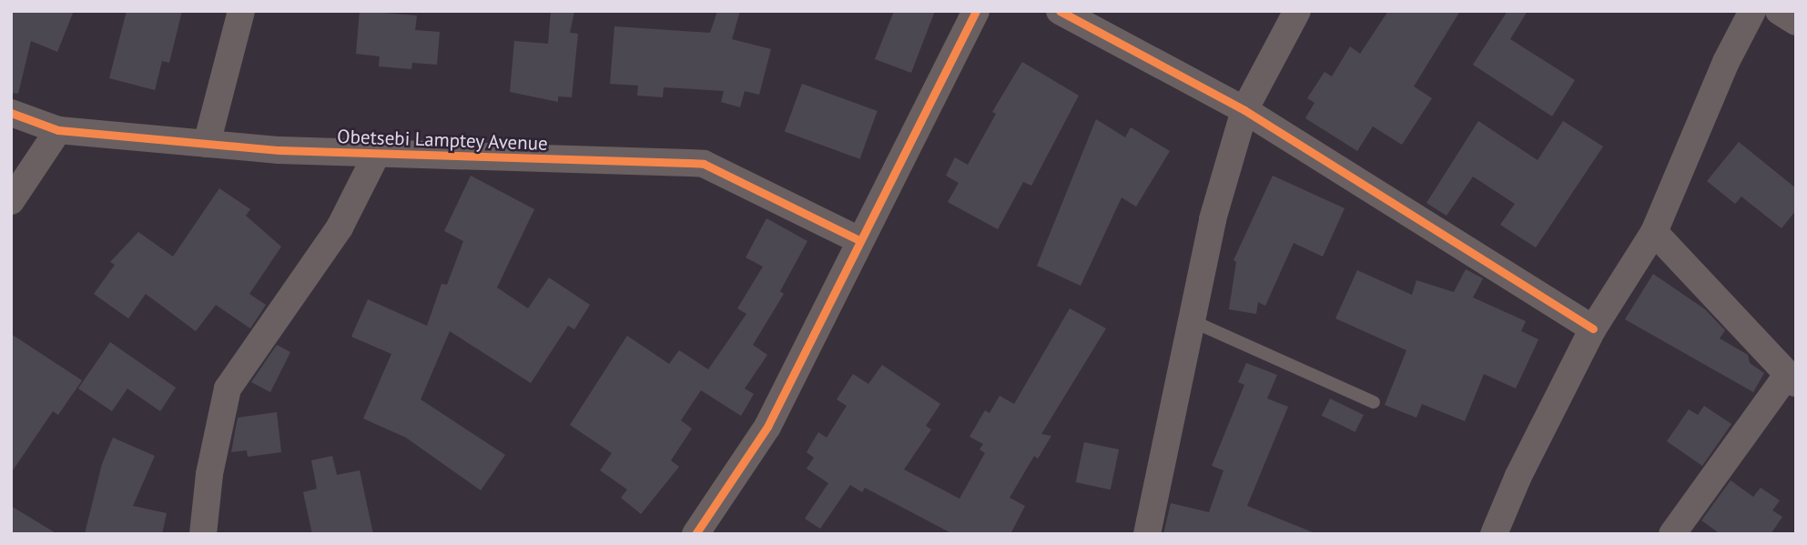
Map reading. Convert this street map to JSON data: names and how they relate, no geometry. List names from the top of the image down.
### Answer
{
  "streets": {
    "street": ["Obetsebi Lamptey Avenue"]
  }
}
